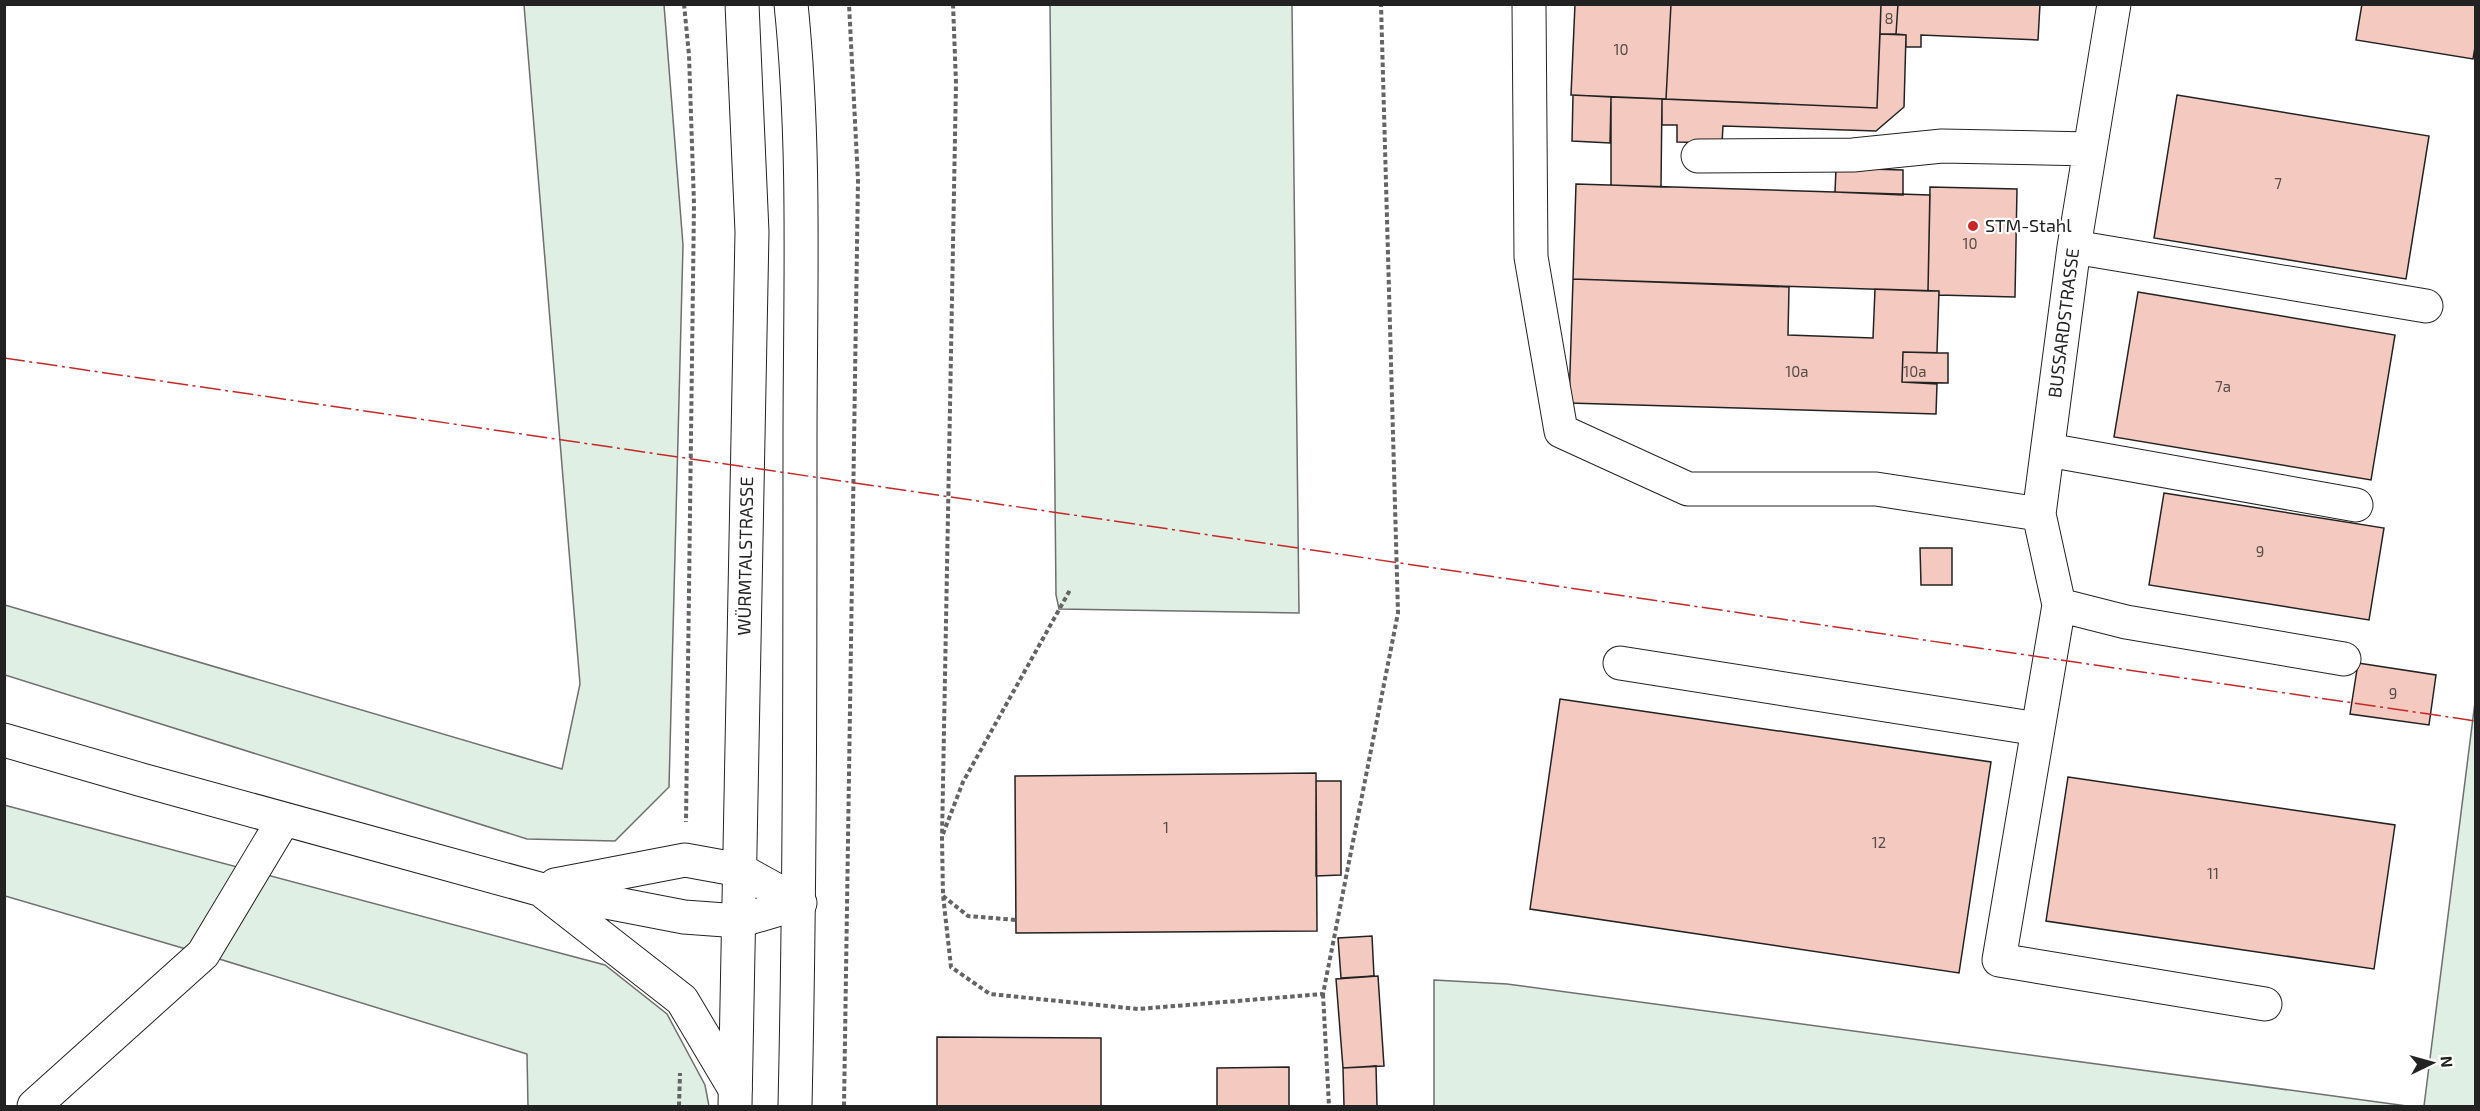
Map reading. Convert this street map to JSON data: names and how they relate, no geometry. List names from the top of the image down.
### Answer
{
  "streets": {
    "main road": ["BUSSARDSTRASSE", "WÜRMTALSTRASSE"]
  },
  "places": ["STM-Stahl"],
  "house_numbers": [
    "8",
    "10",
    "7",
    "10",
    "10a",
    "10a",
    "7a",
    "9",
    "9",
    "1",
    "12",
    "11"
  ],
  "north": "right"
}
